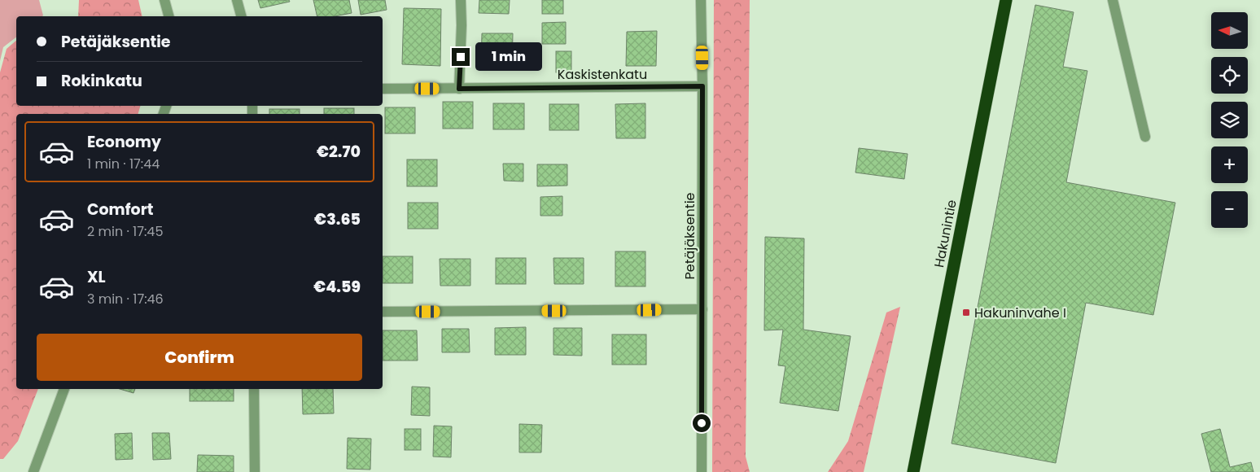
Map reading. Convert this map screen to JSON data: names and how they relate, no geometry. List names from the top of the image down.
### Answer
{
  "streets": {
    "highway": ["Hakunintie"],
    "street": ["Kaskistenkatu", "Petäjäksentie"]
  },
  "crossings": [
    ["Kaskistenkatu", "Petäjäksentie"]
  ],
  "places": {
    "transit": ["Hakuninvahe I"]
  },
  "north": "left",
  "page": {
    "map_buttons": ["+", "−"],
    "banner": ["Petäjäksentie", "Rokinkatu"],
    "bubble": "1 min",
    "list": [
      {
        "name": "Economy",
        "note": "1 min · 17:44",
        "value": "€2.70"
      },
      {
        "name": "Comfort",
        "note": "2 min · 17:45",
        "value": "€3.65"
      },
      {
        "name": "XL",
        "note": "3 min · 17:46",
        "value": "€4.59"
      }
    ],
    "buttons": "Confirm"
  }
}
